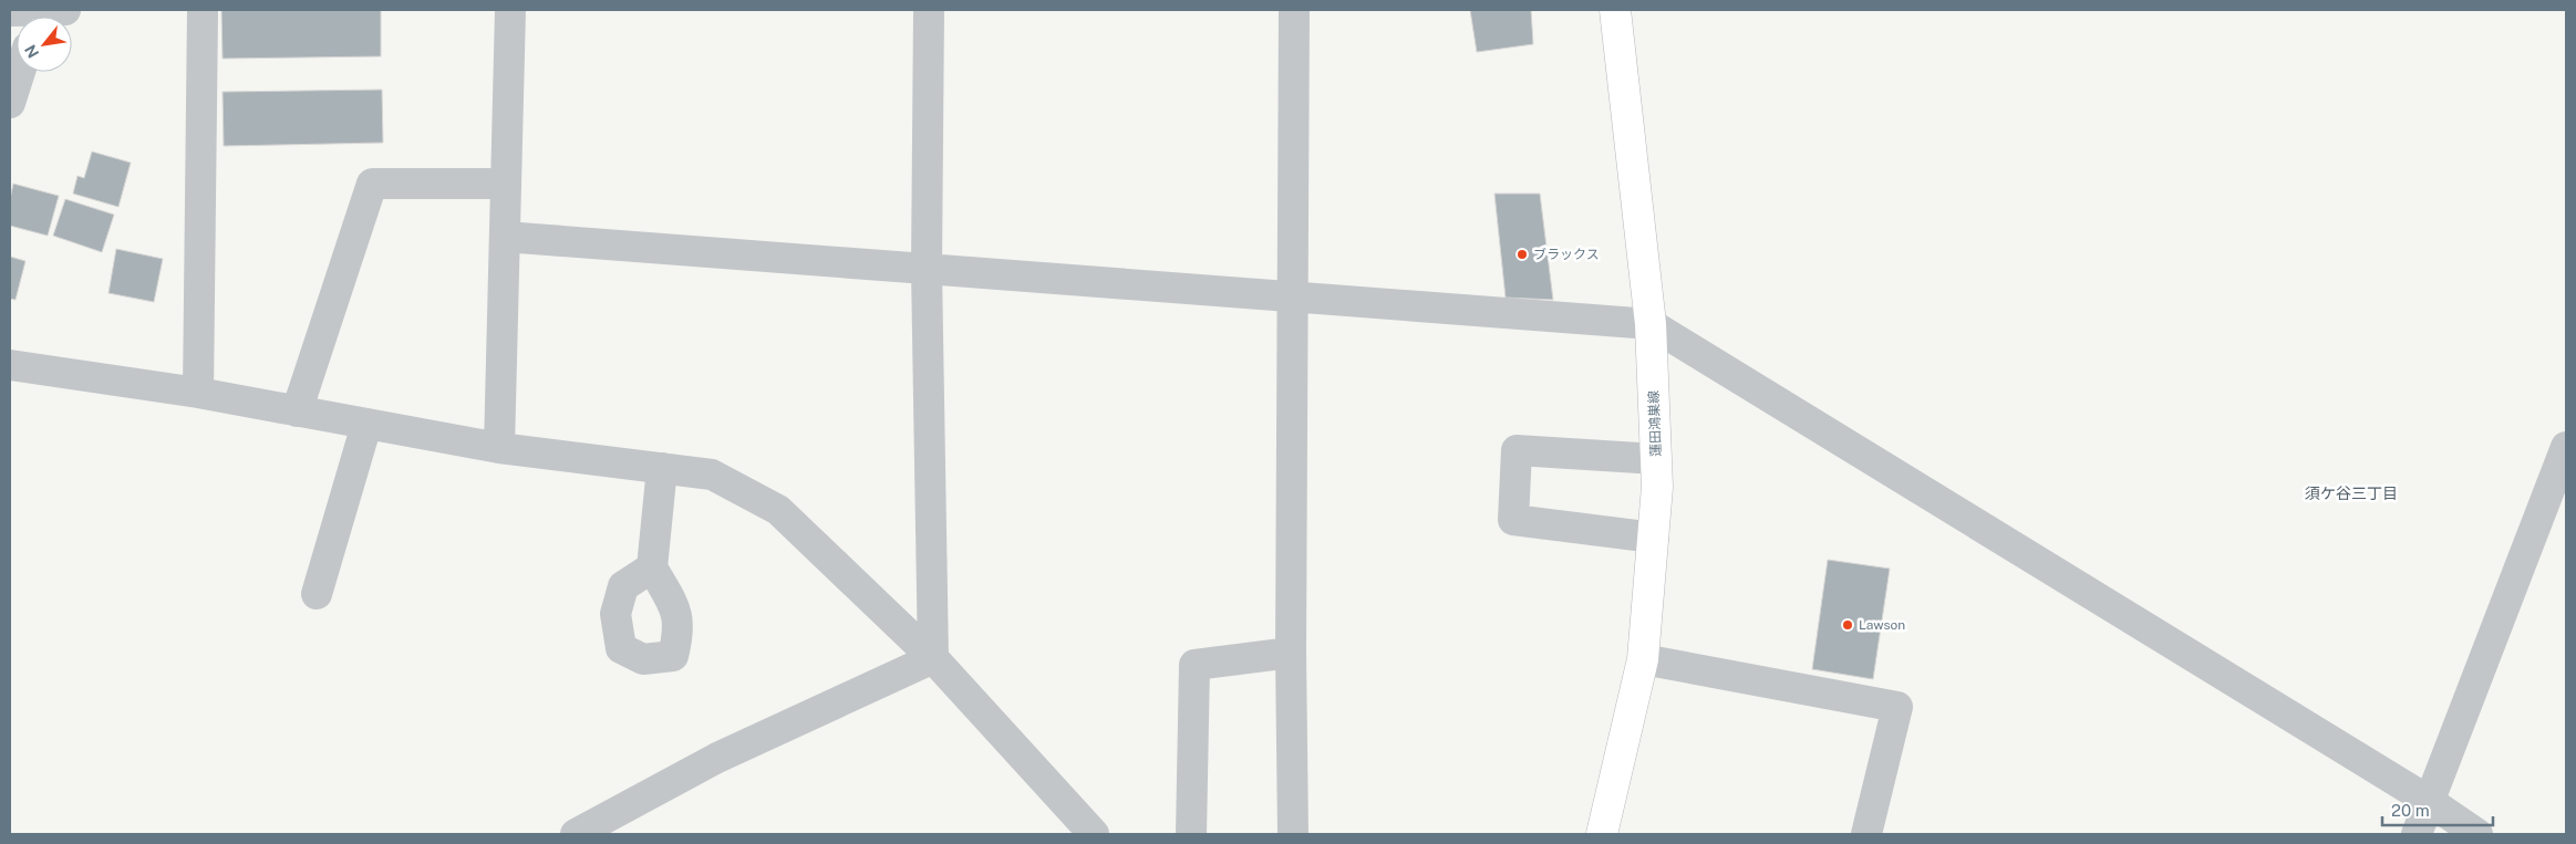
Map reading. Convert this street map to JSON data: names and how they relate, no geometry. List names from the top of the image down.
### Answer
{
  "streets": {
    "main road": ["蓮田鴻巣線"]
  },
  "districts": ["須ケ谷三丁目"],
  "places": ["ブラックス", "Lawson"],
  "scale_bar": "20 m",
  "north": "bottom left"
}
